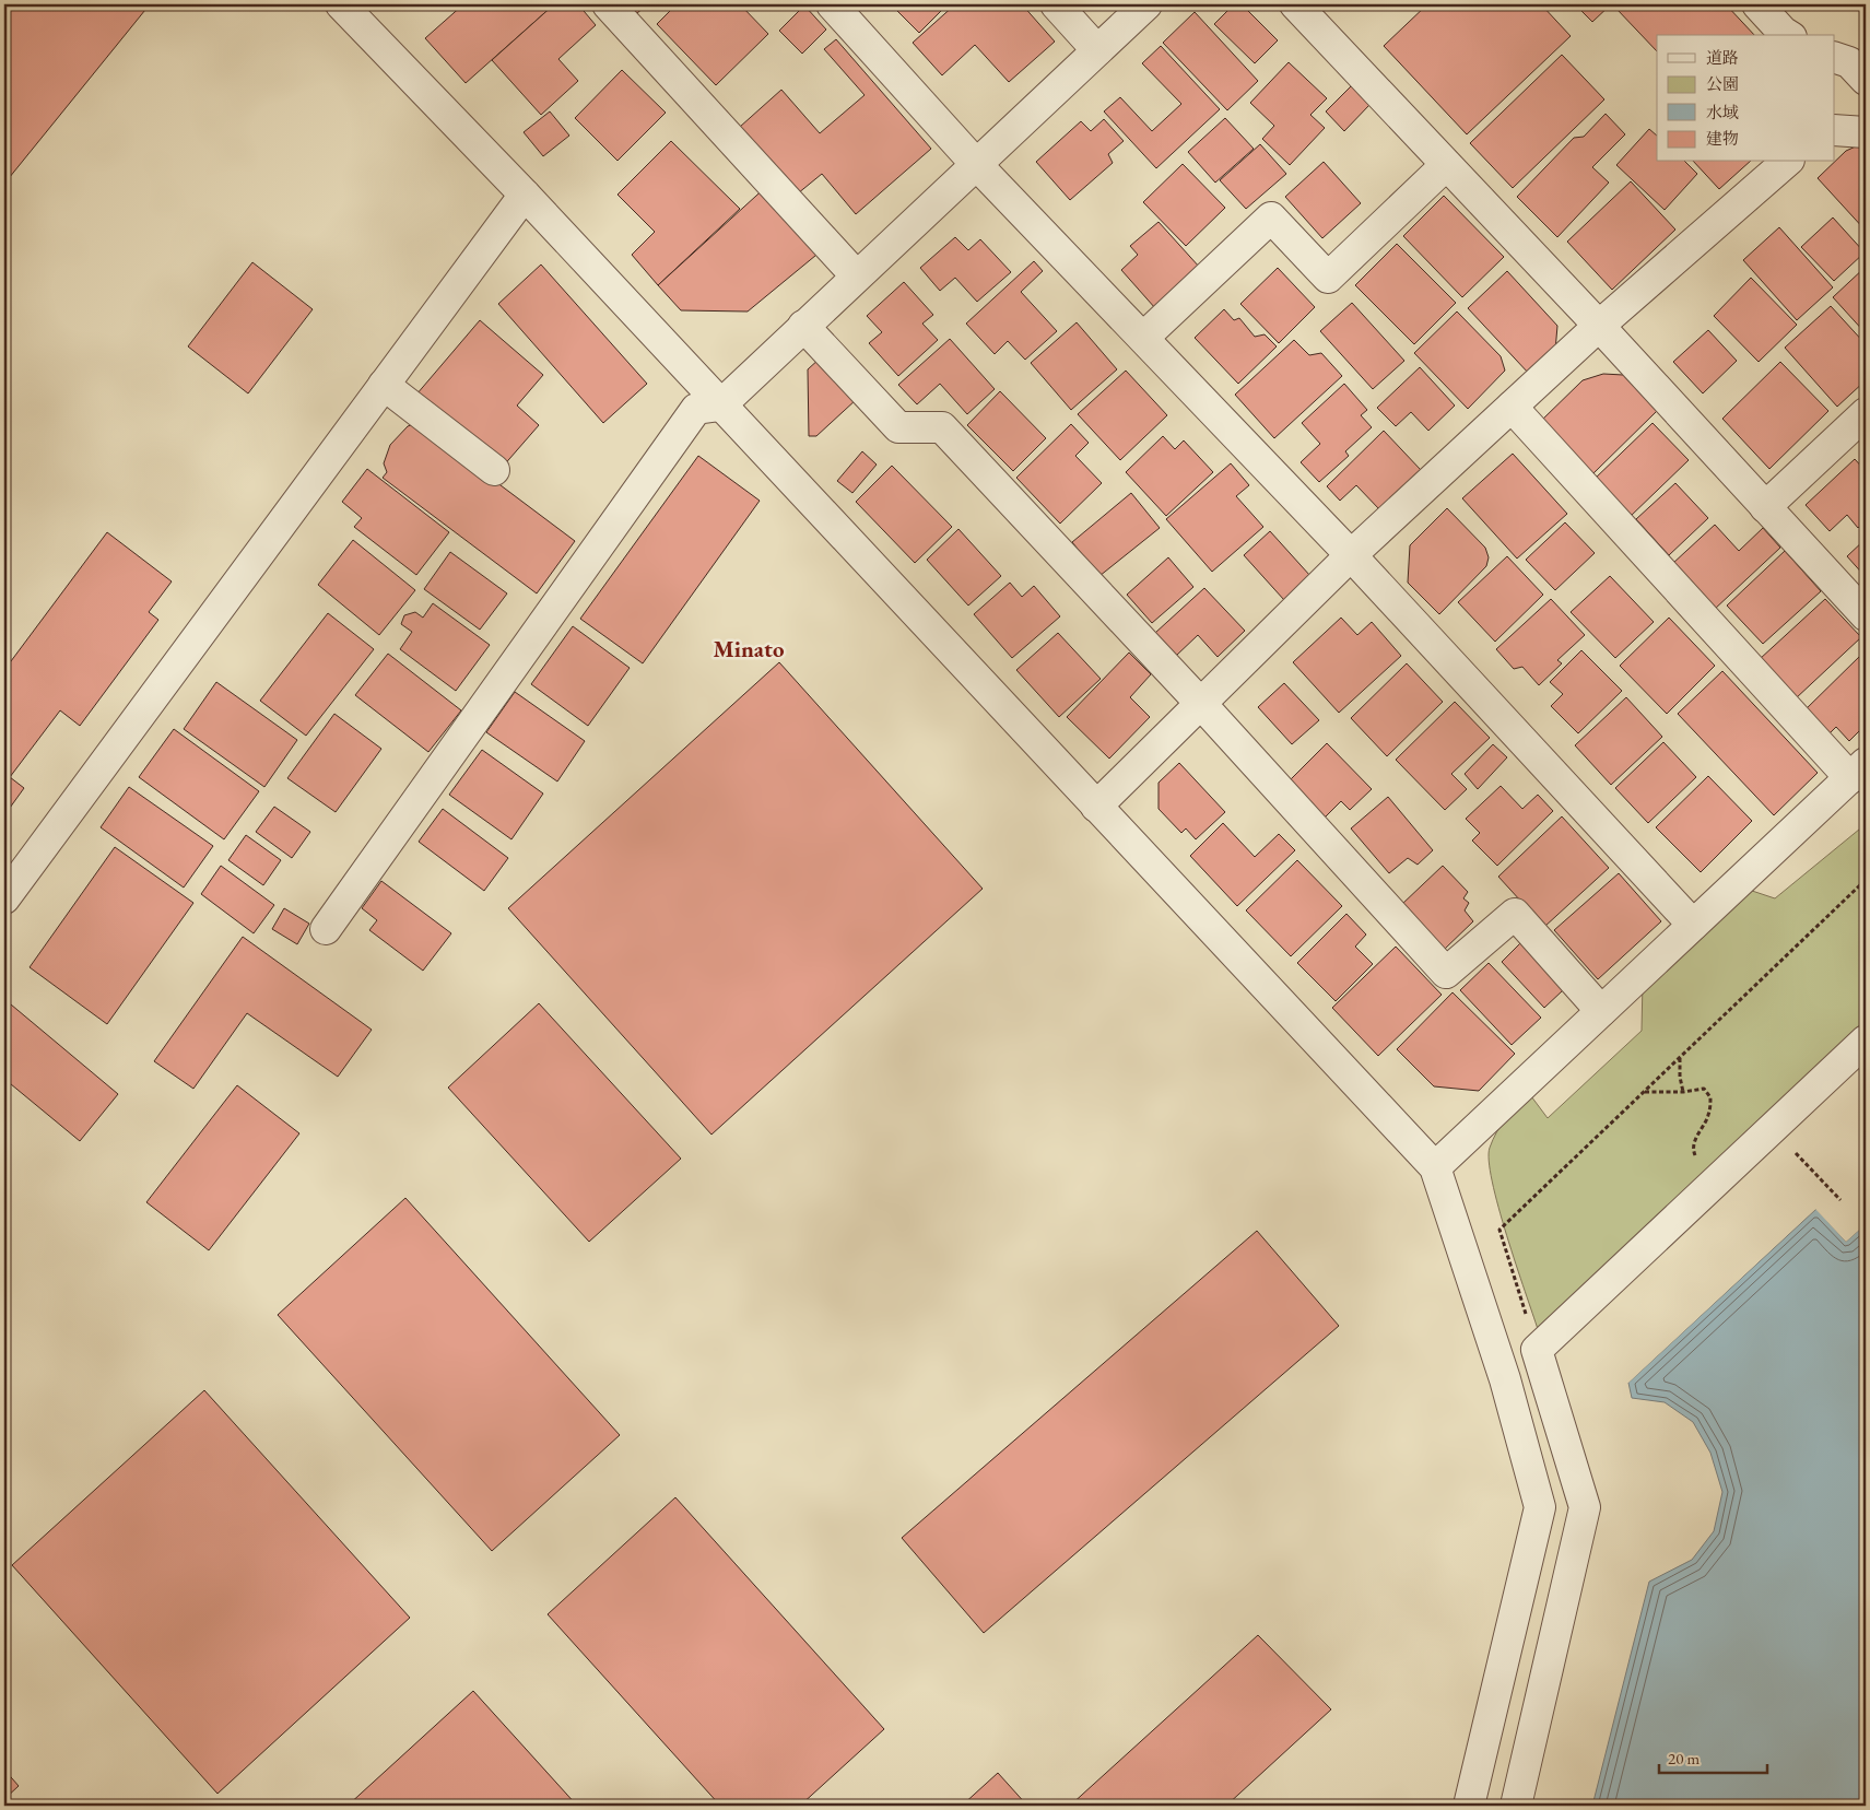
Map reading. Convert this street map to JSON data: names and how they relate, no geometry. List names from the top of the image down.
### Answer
{
  "districts": ["Minato"],
  "legend": [
    "道路",
    "公園",
    "水域",
    "建物"
  ],
  "scale_bar": "20 m"
}
